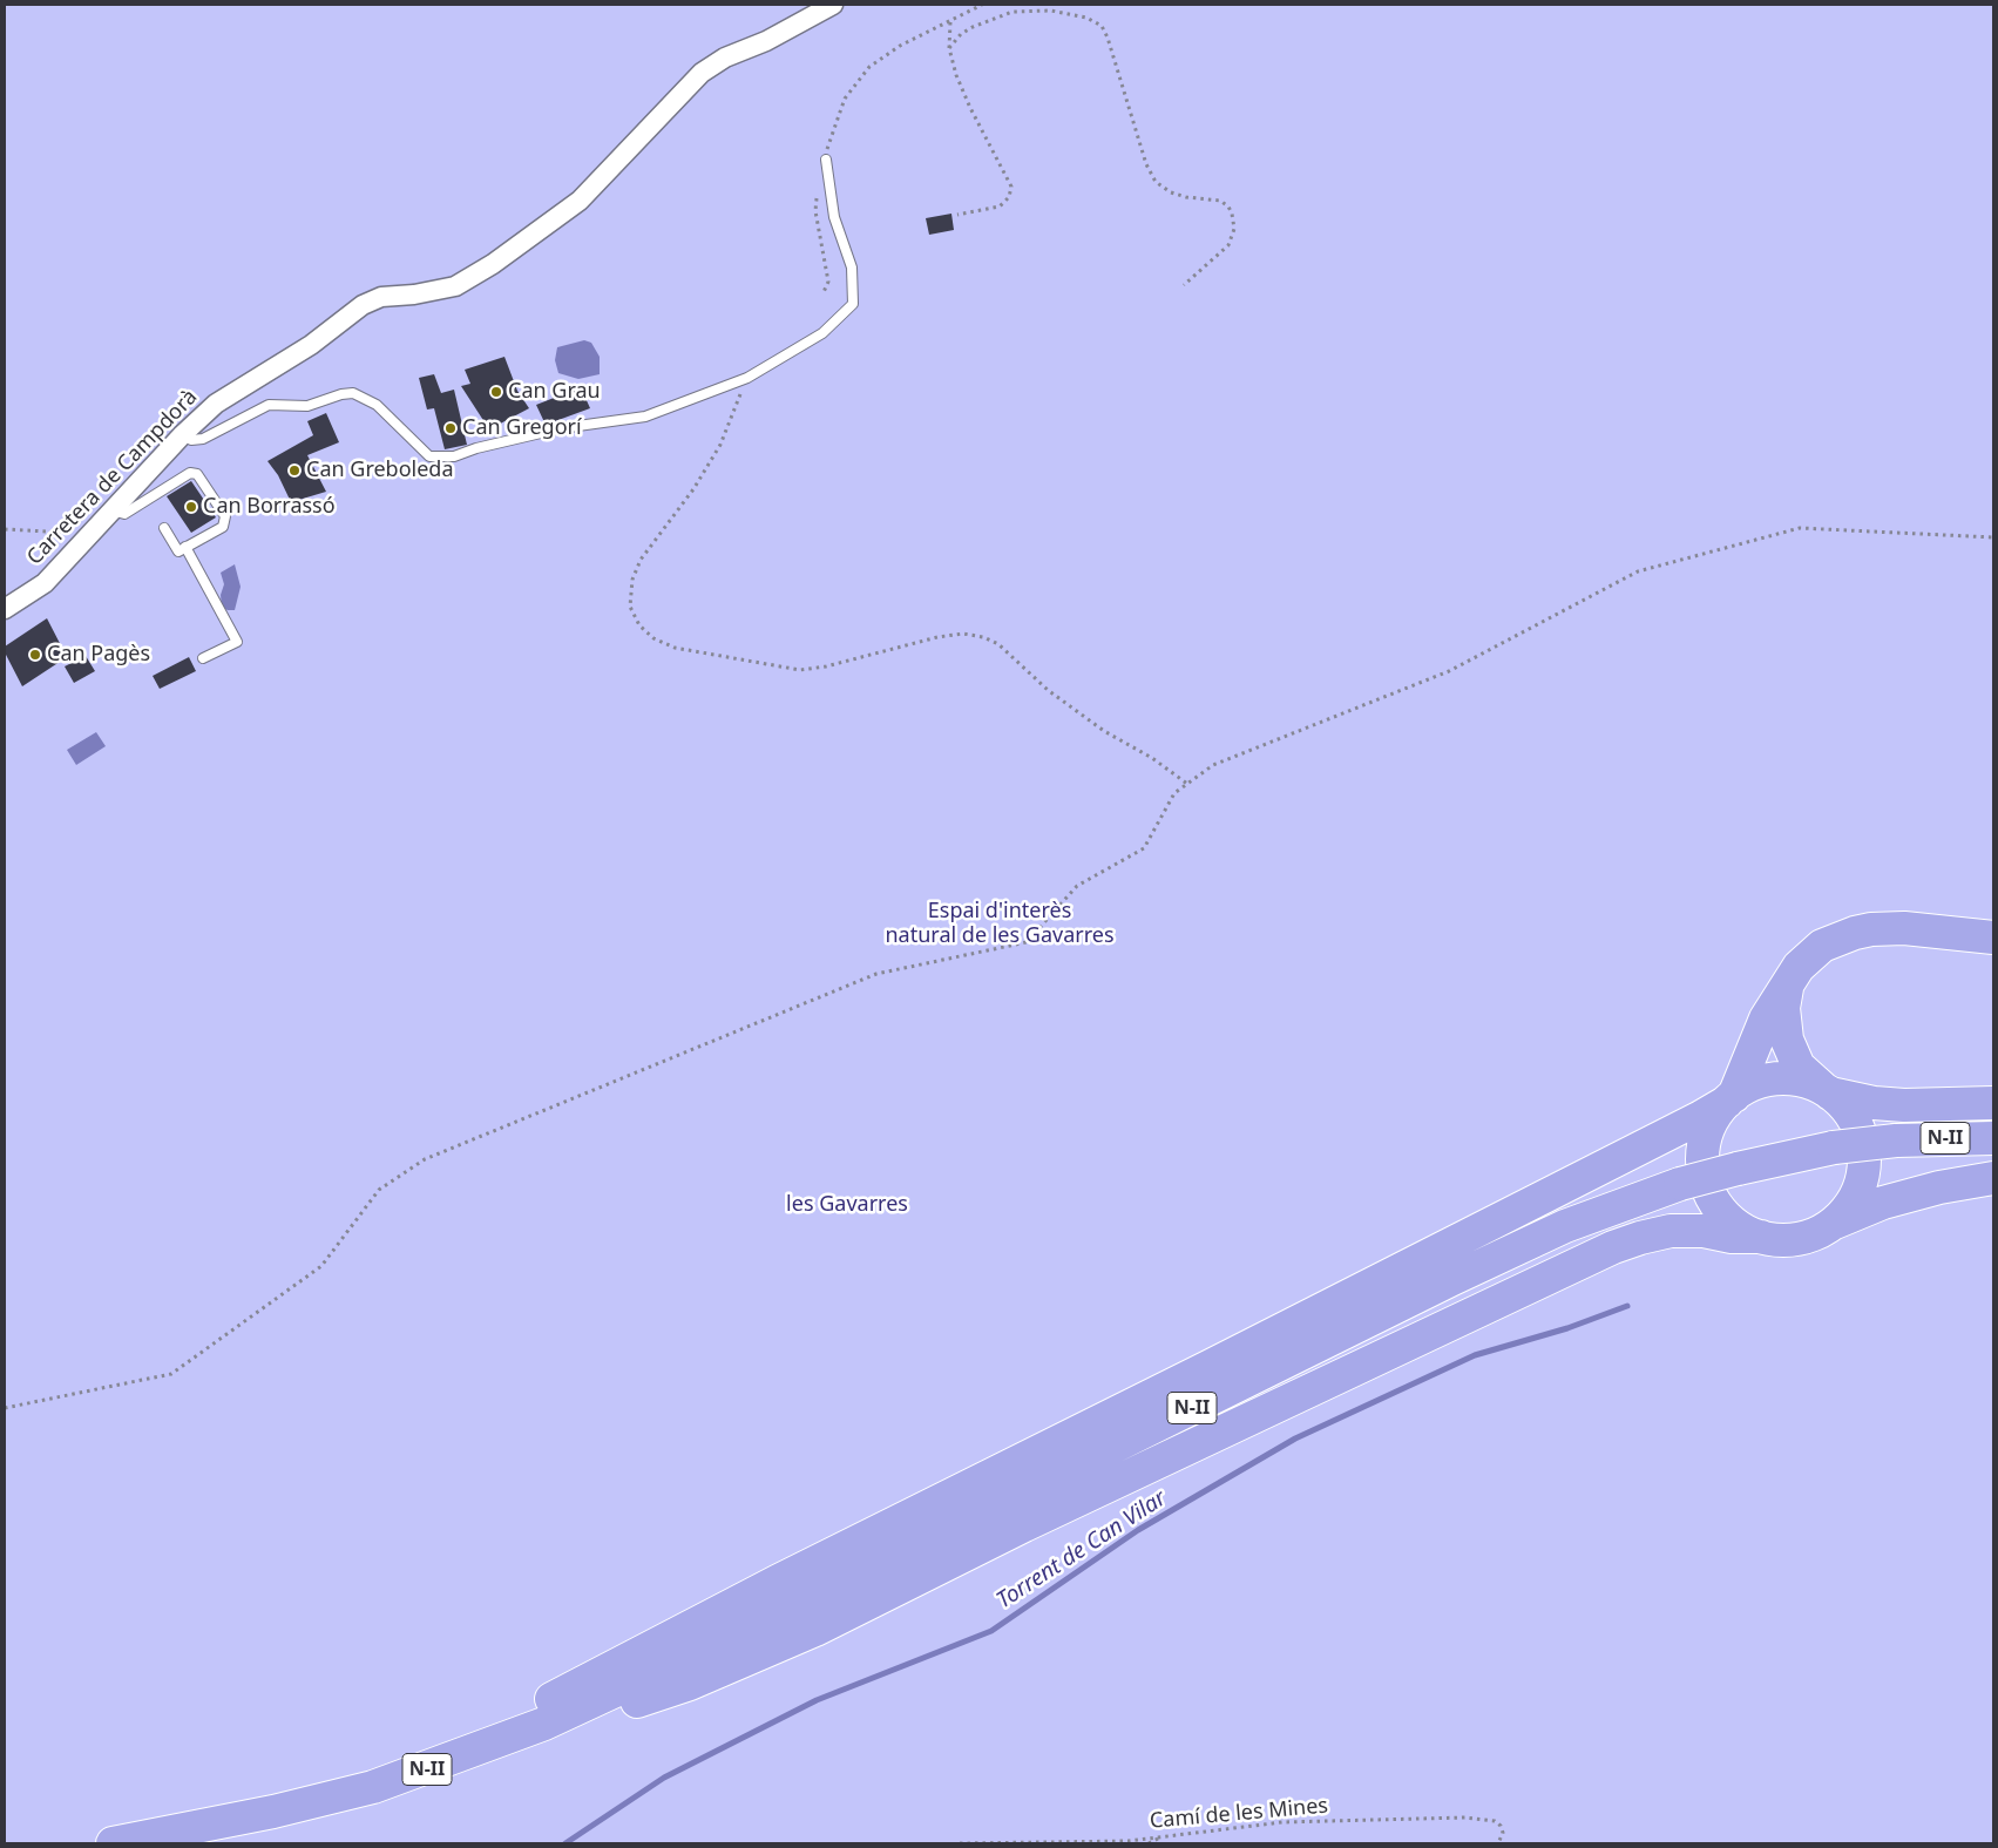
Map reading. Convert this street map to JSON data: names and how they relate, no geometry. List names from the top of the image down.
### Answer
{
  "streets": {
    "highway": ["N-II"],
    "street": ["Carretera de Campdorà"],
    "path": ["Camí de les Mines"]
  },
  "water": ["Torrent de Can Vilar"],
  "parks": ["Espai d'interès natural de les Gavarres", "les Gavarres"],
  "places": [
    "Can Grau",
    "Can Gregorí",
    "Can Greboleda",
    "Can Borrassó",
    "Can Pagès"
  ]
}
